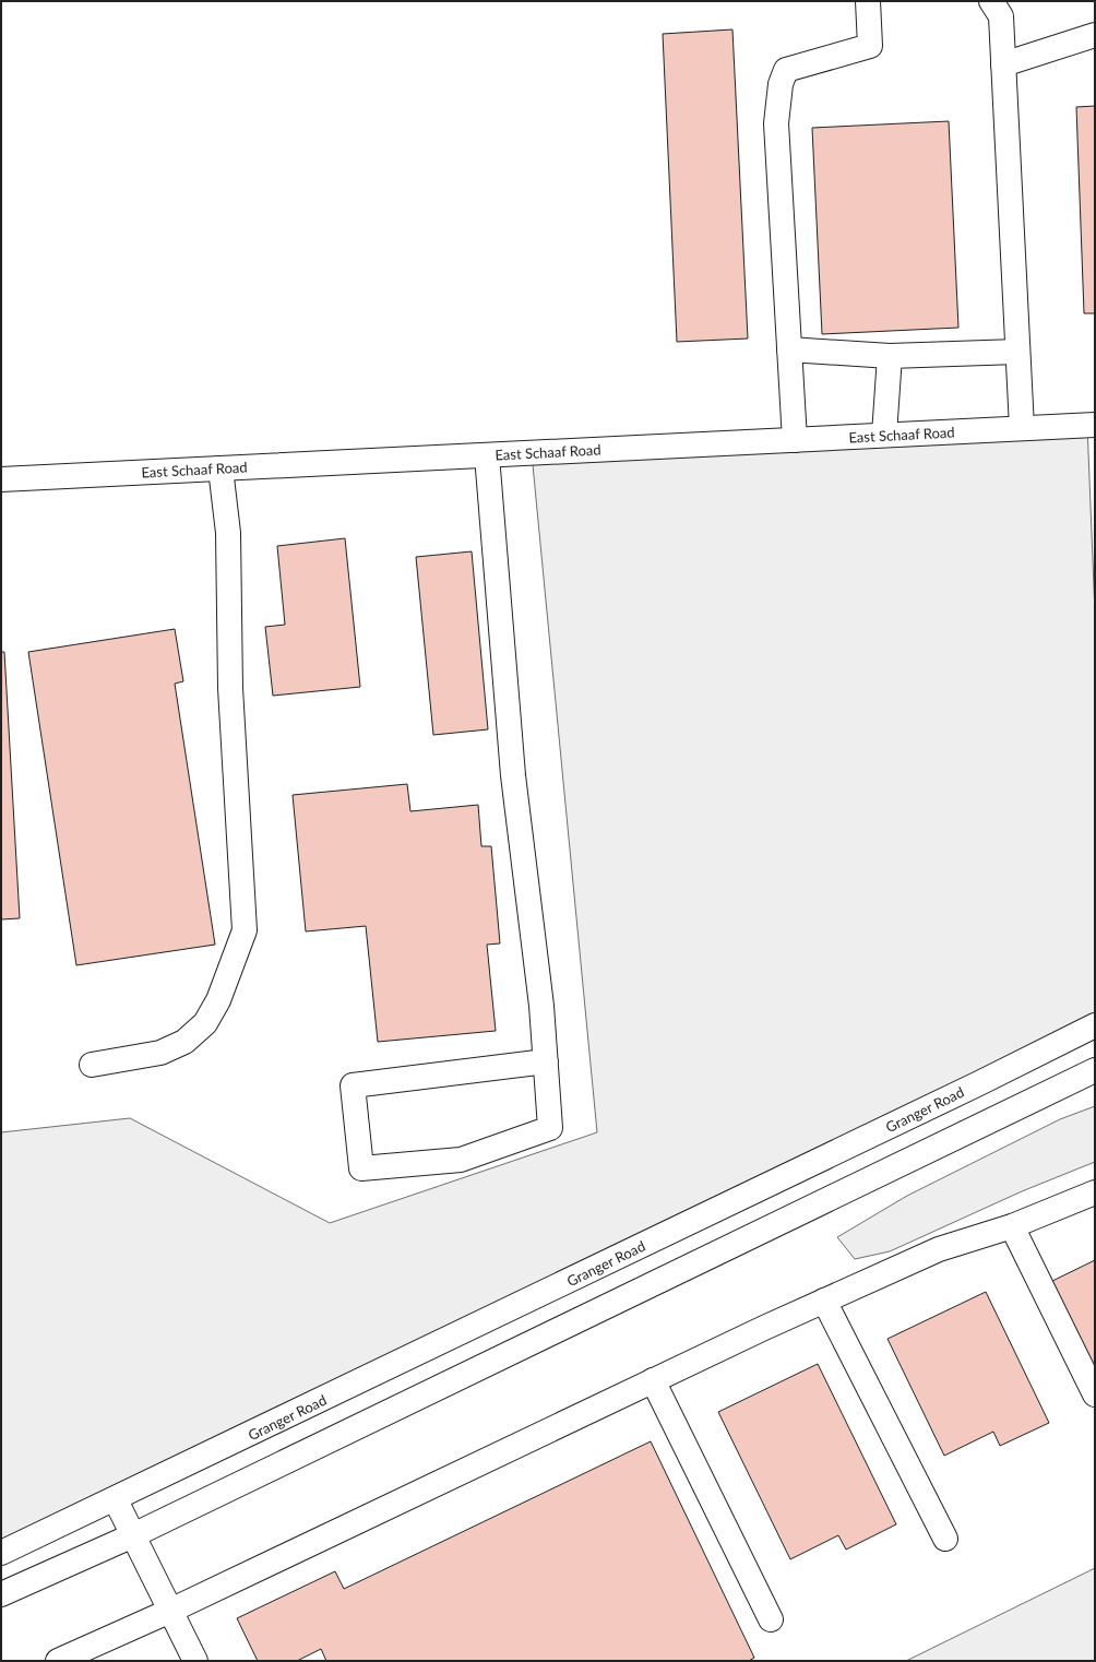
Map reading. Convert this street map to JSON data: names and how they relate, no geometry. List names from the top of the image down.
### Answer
{
  "streets": {
    "main road": ["East Schaaf Road", "Granger Road"]
  }
}
